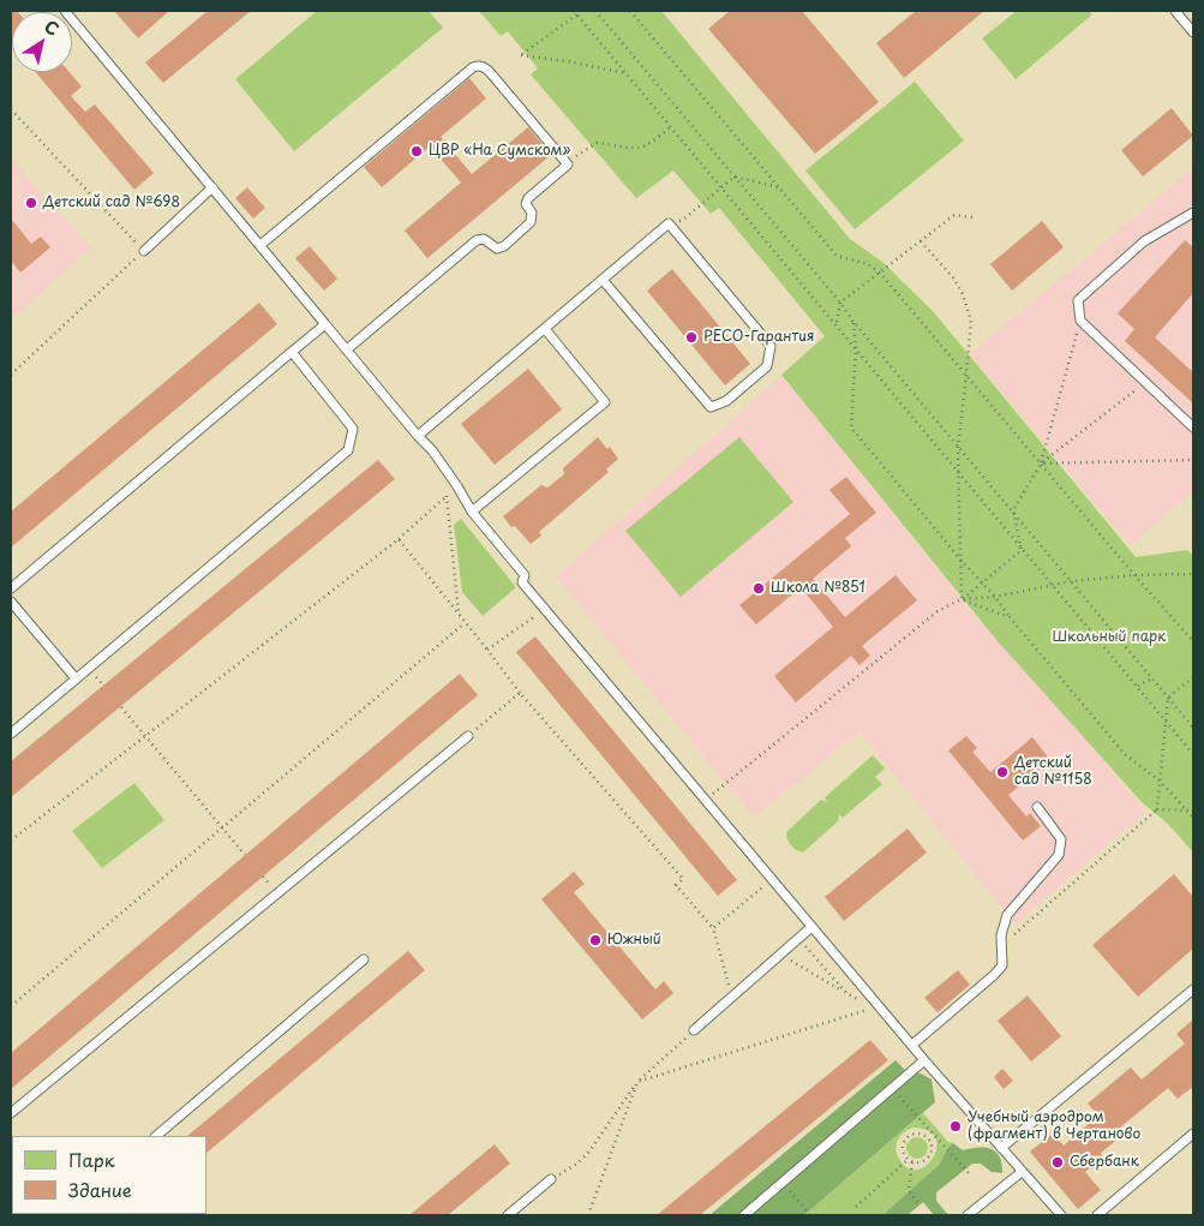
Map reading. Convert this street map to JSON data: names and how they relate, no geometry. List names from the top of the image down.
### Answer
{
  "parks": ["Школьный парк"],
  "places": [
    "ЦВР «На Сумском»",
    "Детский сад №698",
    "РЕСО-Гарантия",
    "Школа №851",
    "Детский сад №1158",
    "Южный",
    "Учебный аэродром (фрагмент) в Чертаново",
    "Сбербанк"
  ],
  "legend": ["Парк", "Здание"],
  "north": "top right"
}
